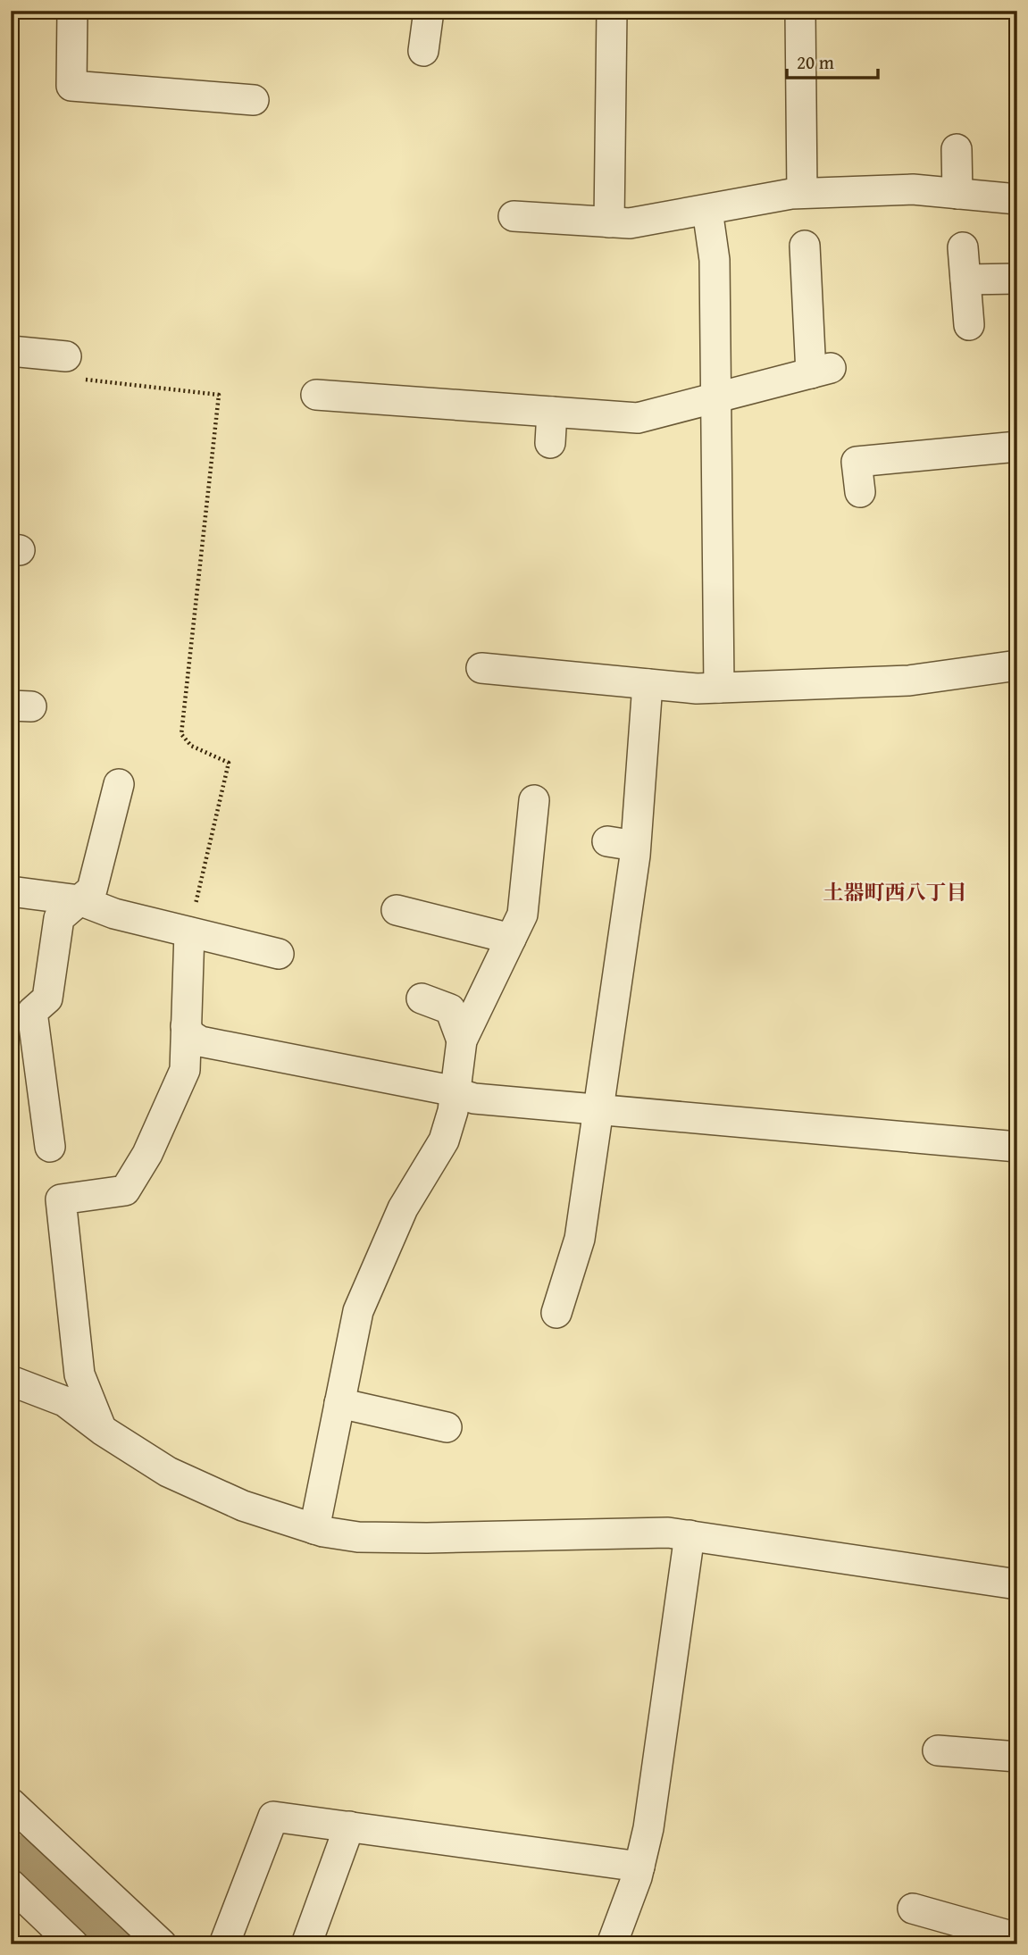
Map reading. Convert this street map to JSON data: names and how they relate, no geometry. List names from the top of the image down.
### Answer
{
  "districts": ["土器町西八丁目"],
  "scale_bar": "20 m"
}
